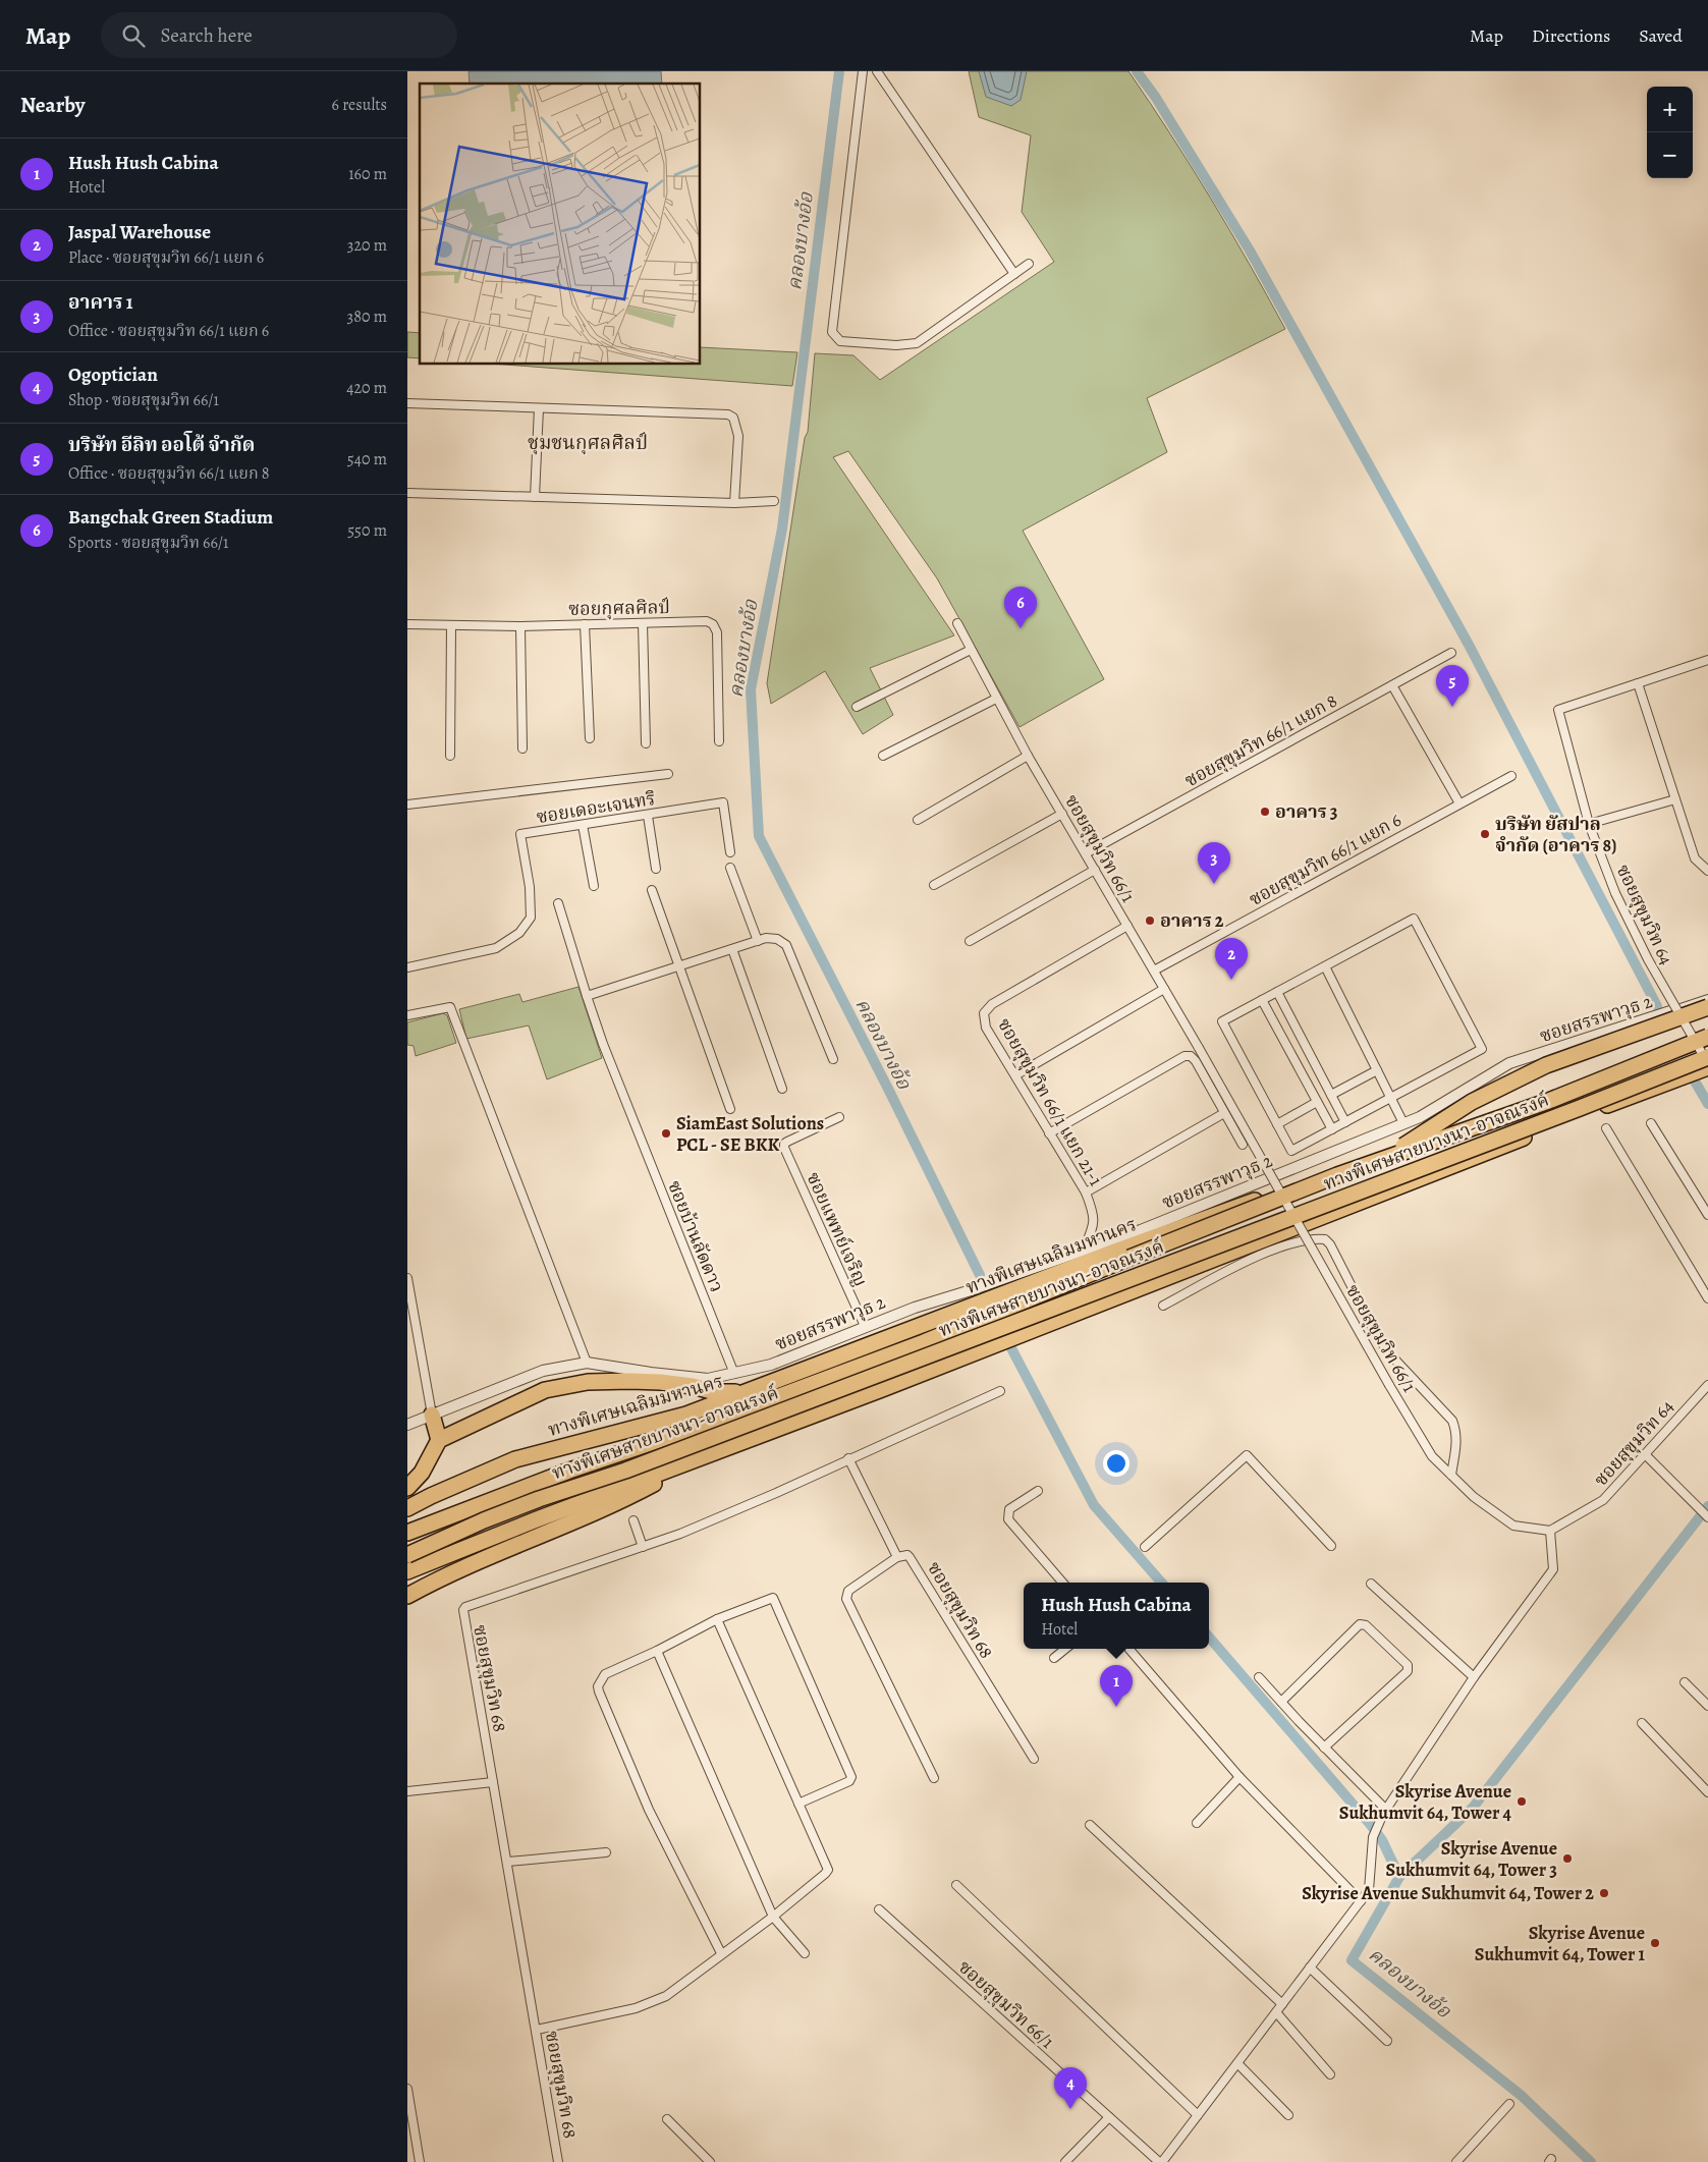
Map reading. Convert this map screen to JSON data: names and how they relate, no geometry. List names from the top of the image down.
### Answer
{
  "streets": {
    "highway": ["ทางพิเศษสายบางนา-อาจณรงค์", "ทางพิเศษเฉลิมมหานคร"],
    "street": [
      "ซอยกุศลศิลป์",
      "ซอยสุขุมวิท 66/1 แยก 8",
      "ซอยเดอะเจนทริ",
      "ซอยสุขุมวิท 66/1",
      "ซอยสุขุมวิท 66/1 แยก 6",
      "ซอยสุขุมวิท 64",
      "ซอยสรรพาวุธ 2",
      "ซอยสุขุมวิท 66/1 แยก 21-1",
      "ซอยแพทย์เจริญ",
      "ซอยบ้านลัดดาว",
      "ซอยสุขุมวิท 68"
    ]
  },
  "crossings": [
    ["ซอยสุขุมวิท 66/1 แยก 8", "ซอยสุขุมวิท 66/1"],
    ["ซอยสุขุมวิท 66/1", "ซอยสุขุมวิท 66/1 แยก 6"],
    ["ซอยสุขุมวิท 66/1", "ซอยสุขุมวิท 64"],
    ["ซอยสุขุมวิท 66/1", "ซอยสุขุมวิท 66/1 แยก 21-1"],
    ["ซอยสรรพาวุธ 2", "ซอยสุขุมวิท 66/1 แยก 21-1"],
    ["ซอยสรรพาวุธ 2", "ซอยแพทย์เจริญ"],
    ["ซอยสรรพาวุธ 2", "ซอยบ้านลัดดาว"],
    ["ทางพิเศษสายบางนา-อาจณรงค์", "ทางพิเศษเฉลิมมหานคร"]
  ],
  "districts": ["ชุมชนกุศลศิลป์"],
  "water": ["คลองบางอ้อ"],
  "places": [
    "อาคาร 3",
    "บริษัท ยัสปาล จำกัด (อาคาร 8)",
    "อาคาร 2",
    "SiamEast Solutions PCL - SE BKK",
    "Skyrise Avenue Sukhumvit 64, Tower 4",
    "Skyrise Avenue Sukhumvit 64, Tower 3",
    "Skyrise Avenue Sukhumvit 64, Tower 2",
    "Skyrise Avenue Sukhumvit 64, Tower 1"
  ],
  "page": {
    "header": "Map",
    "search": "Search here",
    "nav": ["Map", "Directions", "Saved"],
    "heading": ["Nearby", "6 results"],
    "map_buttons": ["+", "−"],
    "list": [
      {
        "mark": "1",
        "name": "Hush Hush Cabina",
        "note": "Hotel",
        "value": "160 m"
      },
      {
        "mark": "2",
        "name": "Jaspal Warehouse",
        "note": "Place · ซอยสุขุมวิท 66/1 แยก 6",
        "value": "320 m"
      },
      {
        "mark": "3",
        "name": "อาคาร 1",
        "note": "Office · ซอยสุขุมวิท 66/1 แยก 6",
        "value": "380 m"
      },
      {
        "mark": "4",
        "name": "Ogoptician",
        "note": "Shop · ซอยสุขุมวิท 66/1",
        "value": "420 m"
      },
      {
        "mark": "5",
        "name": "บริษัท อีลิท ออโต้ จำกัด",
        "note": "Office · ซอยสุขุมวิท 66/1 แยก 8",
        "value": "540 m"
      },
      {
        "mark": "6",
        "name": "Bangchak Green Stadium",
        "note": "Sports · ซอยสุขุมวิท 66/1",
        "value": "550 m"
      }
    ],
    "pins": [
      "6",
      "5",
      "3",
      "2",
      "1",
      "4"
    ],
    "popup": ["Hush Hush Cabina", "Hotel"]
  }
}
